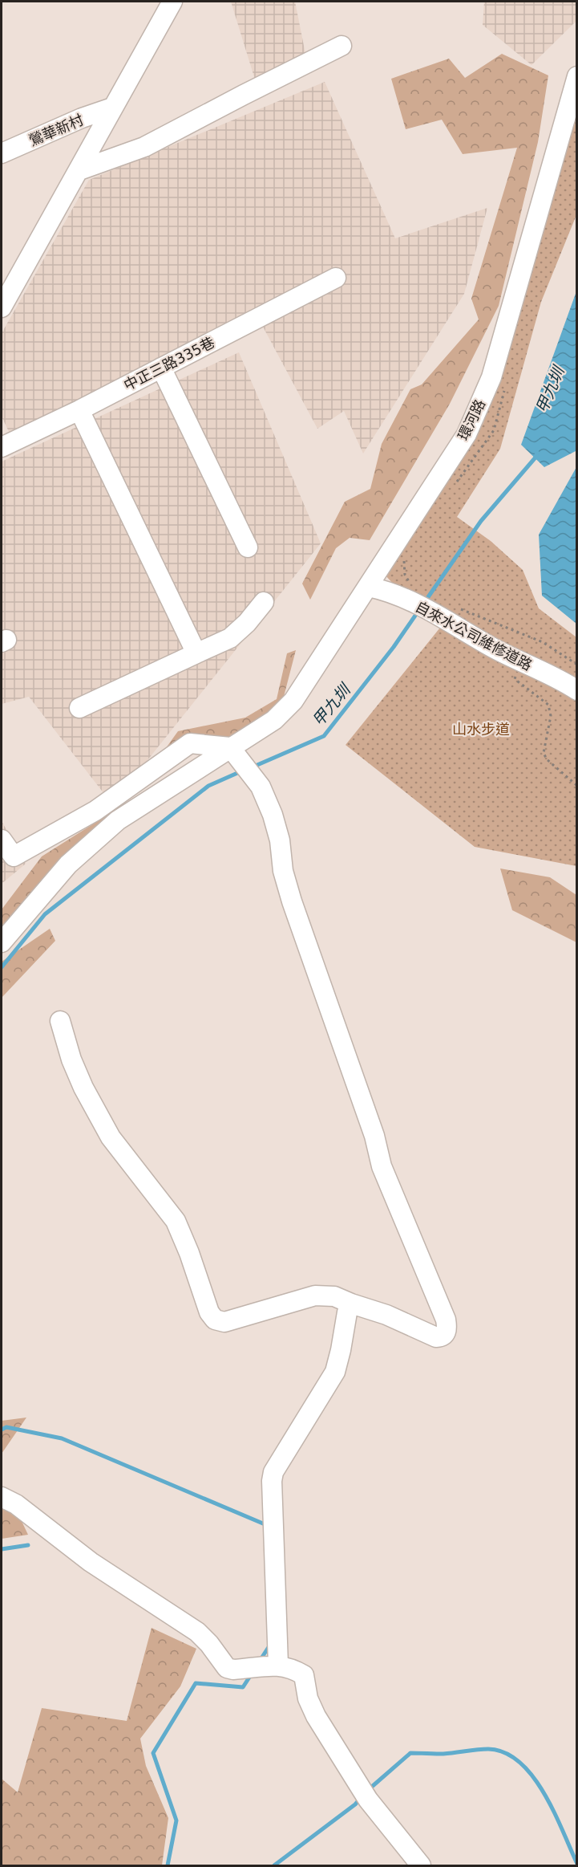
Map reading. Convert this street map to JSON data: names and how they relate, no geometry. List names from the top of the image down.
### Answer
{
  "streets": {
    "street": [
      "鶯華新村",
      "中正三路335巷",
      "環河路",
      "自來水公司維修道路"
    ]
  },
  "crossings": [
    ["環河路", "自來水公司維修道路"]
  ],
  "water": ["甲九圳"],
  "parks": ["山水步道"]
}
